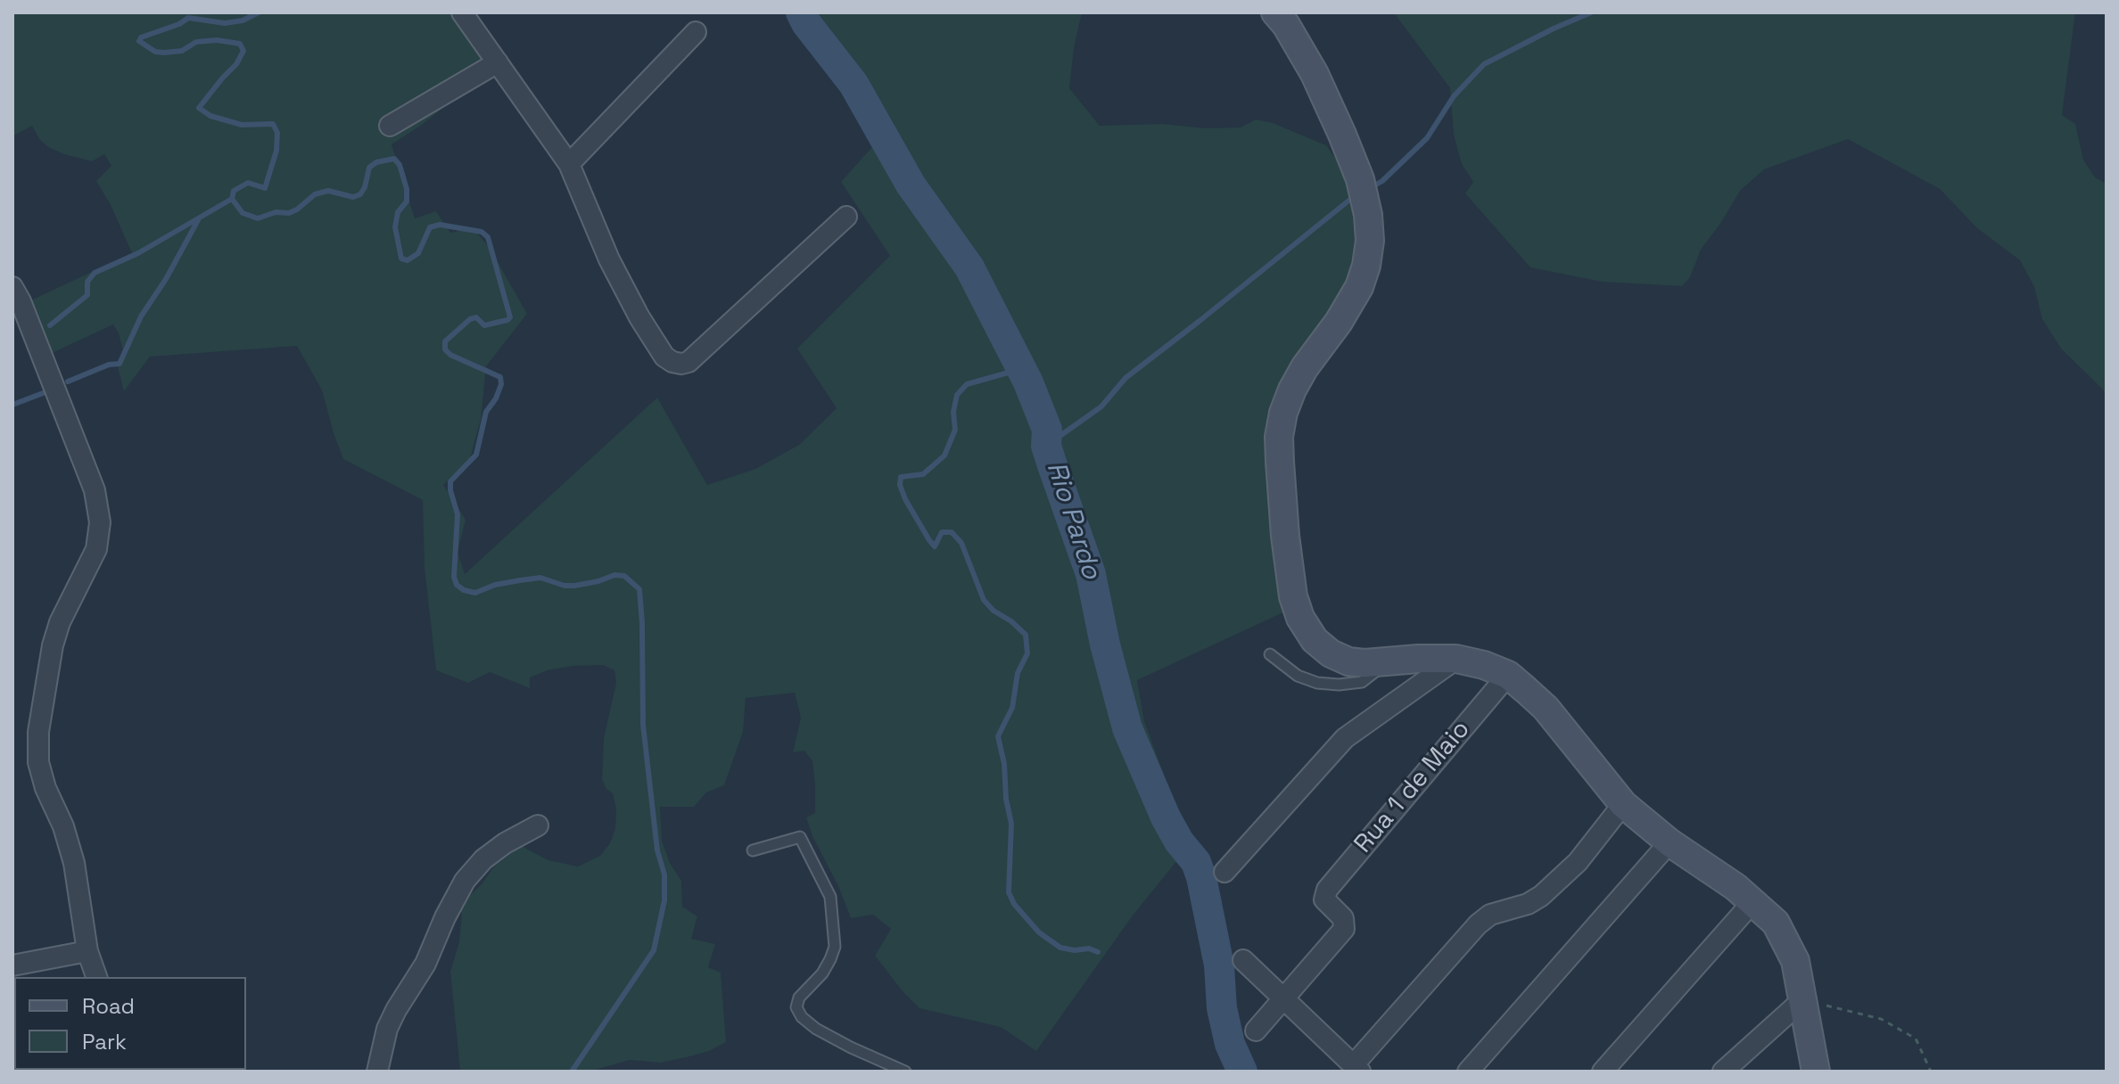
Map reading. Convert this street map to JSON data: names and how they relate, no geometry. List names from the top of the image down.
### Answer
{
  "streets": {
    "street": ["Rua 1 de Maio"]
  },
  "water": ["Rio Pardo"],
  "legend": ["Road", "Park"]
}
